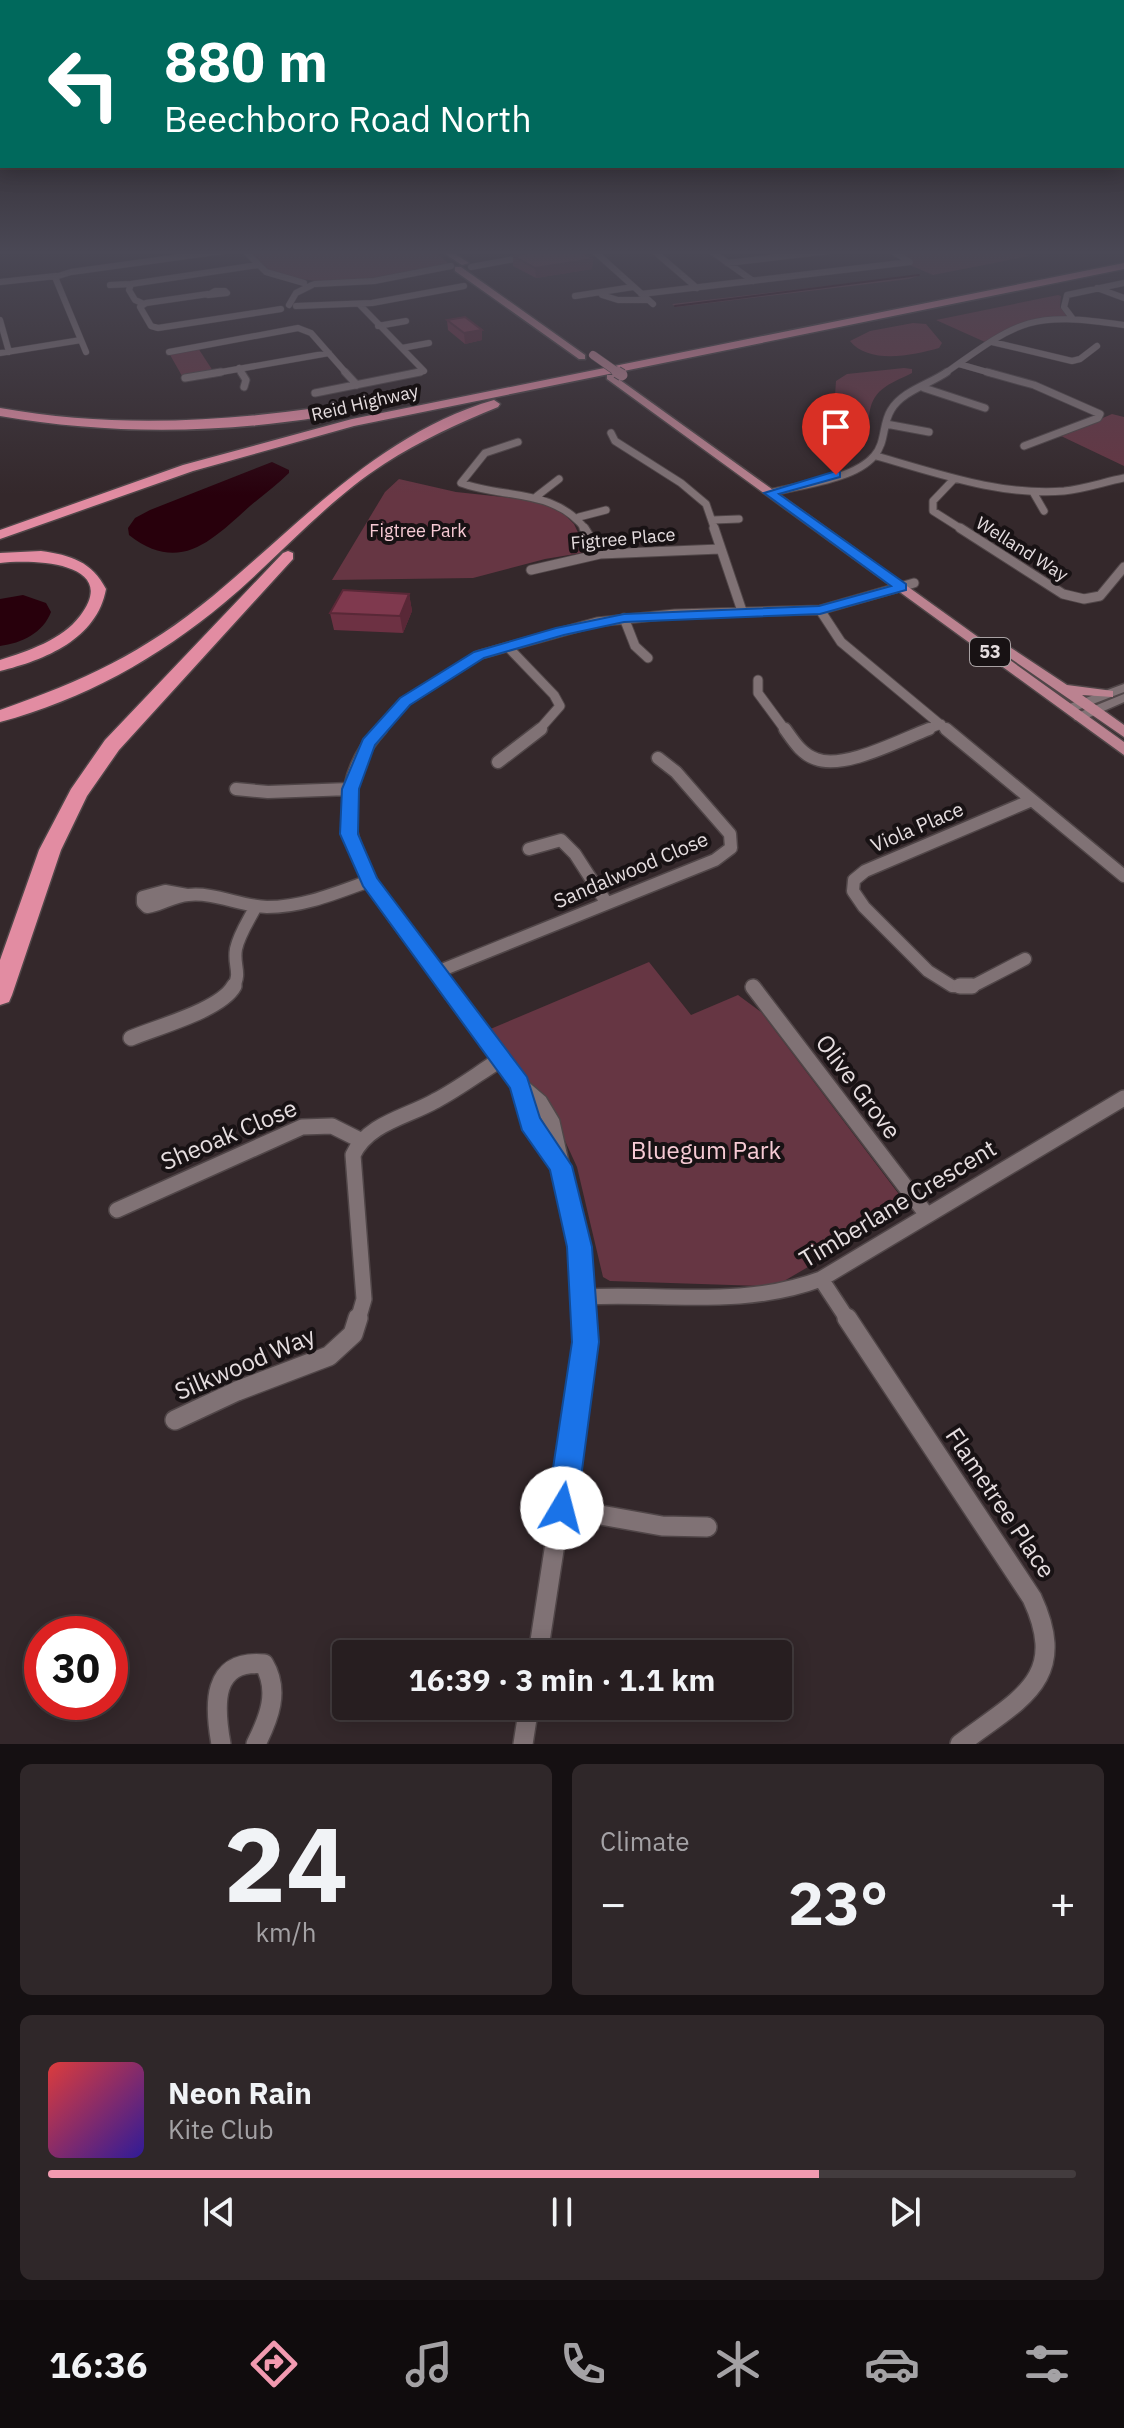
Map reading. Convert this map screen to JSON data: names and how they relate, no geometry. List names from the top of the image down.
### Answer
{
  "streets": {
    "highway": ["Reid Highway"],
    "main road": ["53"],
    "street": [
      "Figtree Place",
      "Welland Way",
      "Viola Place",
      "Sandalwood Close",
      "Olive Grove",
      "Sheoak Close",
      "Timberlane Crescent",
      "Silkwood Way",
      "Flametree Place"
    ]
  },
  "crossings": [
    ["Olive Grove", "Timberlane Crescent"],
    ["Sheoak Close", "Silkwood Way"],
    ["Timberlane Crescent", "Flametree Place"]
  ],
  "parks": ["Figtree Park", "Bluegum Park"],
  "page": {
    "turn": ["880 m", "Beechboro Road North"],
    "limit": "30",
    "trip": "16:39 · 3 min · 1.1 km",
    "tile": [
      ["24", "km/h"],
      "Climate"
    ],
    "heat": ["−", "23°", "+"],
    "song": ["Neon Rain", "Kite Club"],
    "tabs": "16:36"
  }
}
